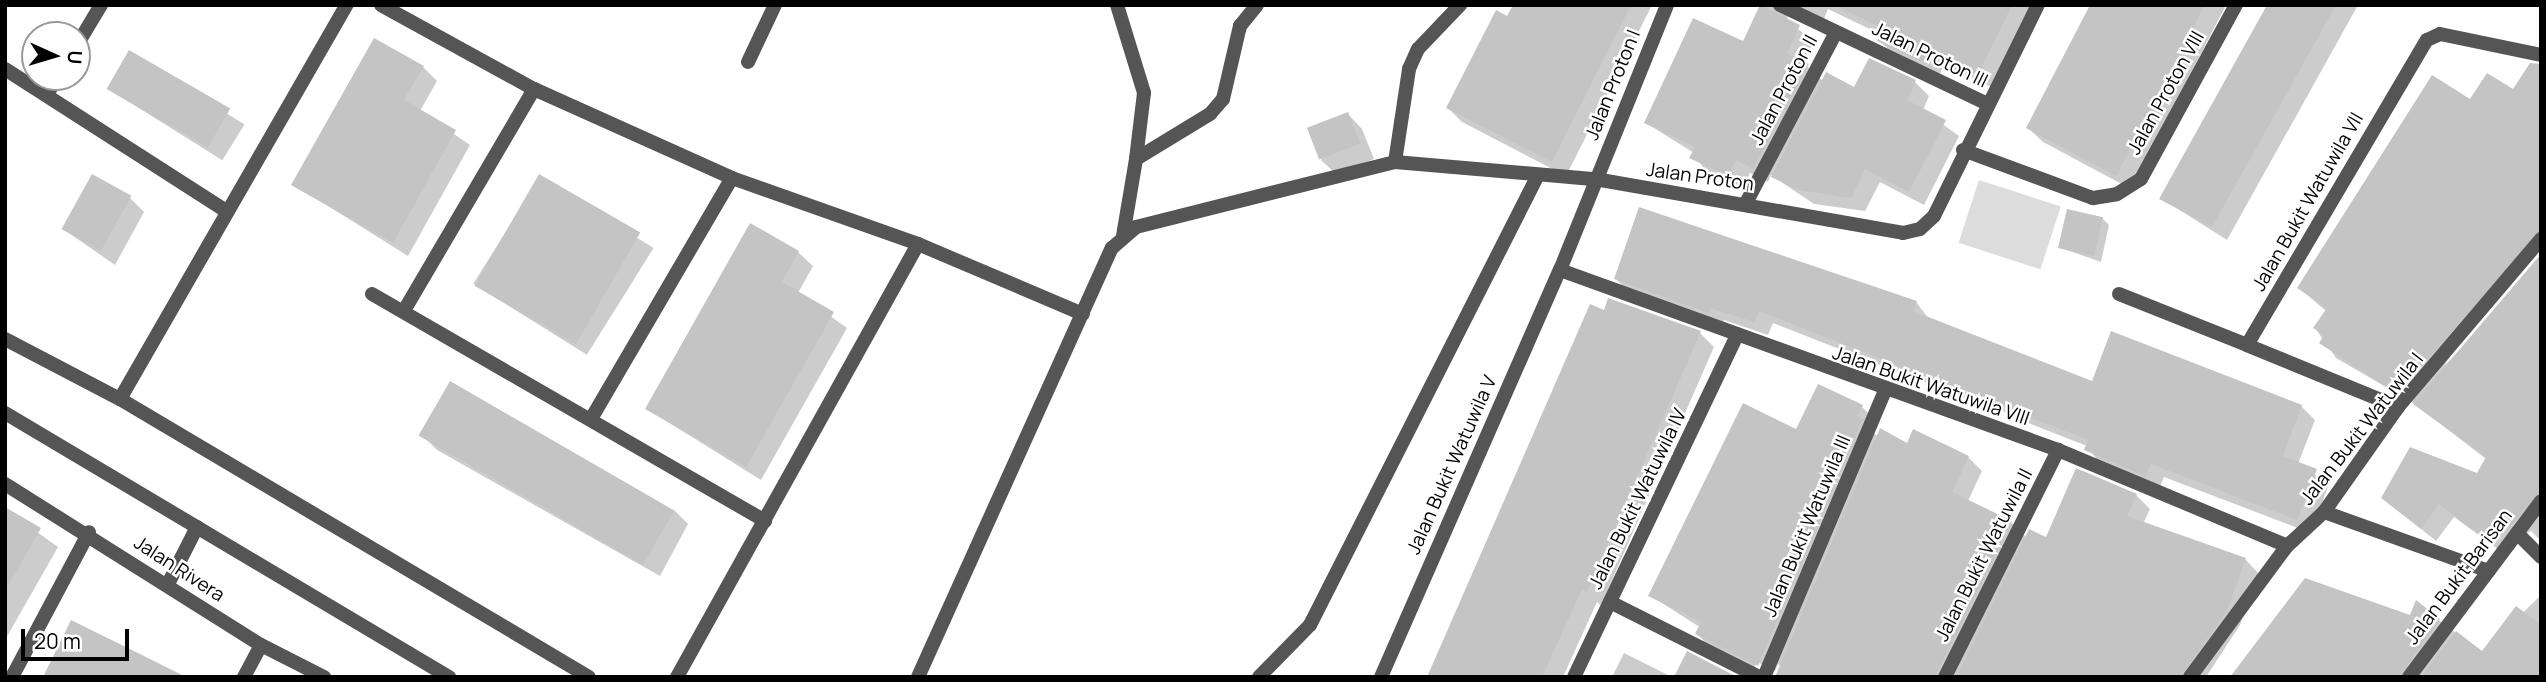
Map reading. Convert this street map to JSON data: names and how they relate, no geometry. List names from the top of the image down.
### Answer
{
  "streets": {
    "street": [
      "Jalan Proton III",
      "Jalan Proton I",
      "Jalan Proton II",
      "Jalan Proton VIII",
      "Jalan Proton",
      "Jalan Bukit Watuwila VII",
      "Jalan Bukit Watuwila VIII",
      "Jalan Bukit Watuwila I",
      "Jalan Bukit Watuwila V",
      "Jalan Bukit Watuwila IV",
      "Jalan Bukit Watuwila III",
      "Jalan Bukit Watuwila II",
      "Jalan Rivera",
      "Jalan Bukit Barisan"
    ]
  },
  "crossings": [
    ["Jalan Proton III", "Jalan Proton II"],
    ["Jalan Proton III", "Jalan Proton"],
    ["Jalan Proton I", "Jalan Proton"],
    ["Jalan Proton I", "Jalan Bukit Watuwila VIII"],
    ["Jalan Proton I", "Jalan Bukit Watuwila V"],
    ["Jalan Proton II", "Jalan Proton"],
    ["Jalan Proton VIII", "Jalan Proton"],
    ["Jalan Bukit Watuwila VIII", "Jalan Bukit Watuwila I"],
    ["Jalan Bukit Watuwila VIII", "Jalan Bukit Watuwila V"],
    ["Jalan Bukit Watuwila VIII", "Jalan Bukit Watuwila IV"],
    ["Jalan Bukit Watuwila VIII", "Jalan Bukit Watuwila III"],
    ["Jalan Bukit Watuwila VIII", "Jalan Bukit Watuwila II"]
  ],
  "scale_bar": "20 m",
  "north": "right"
}
